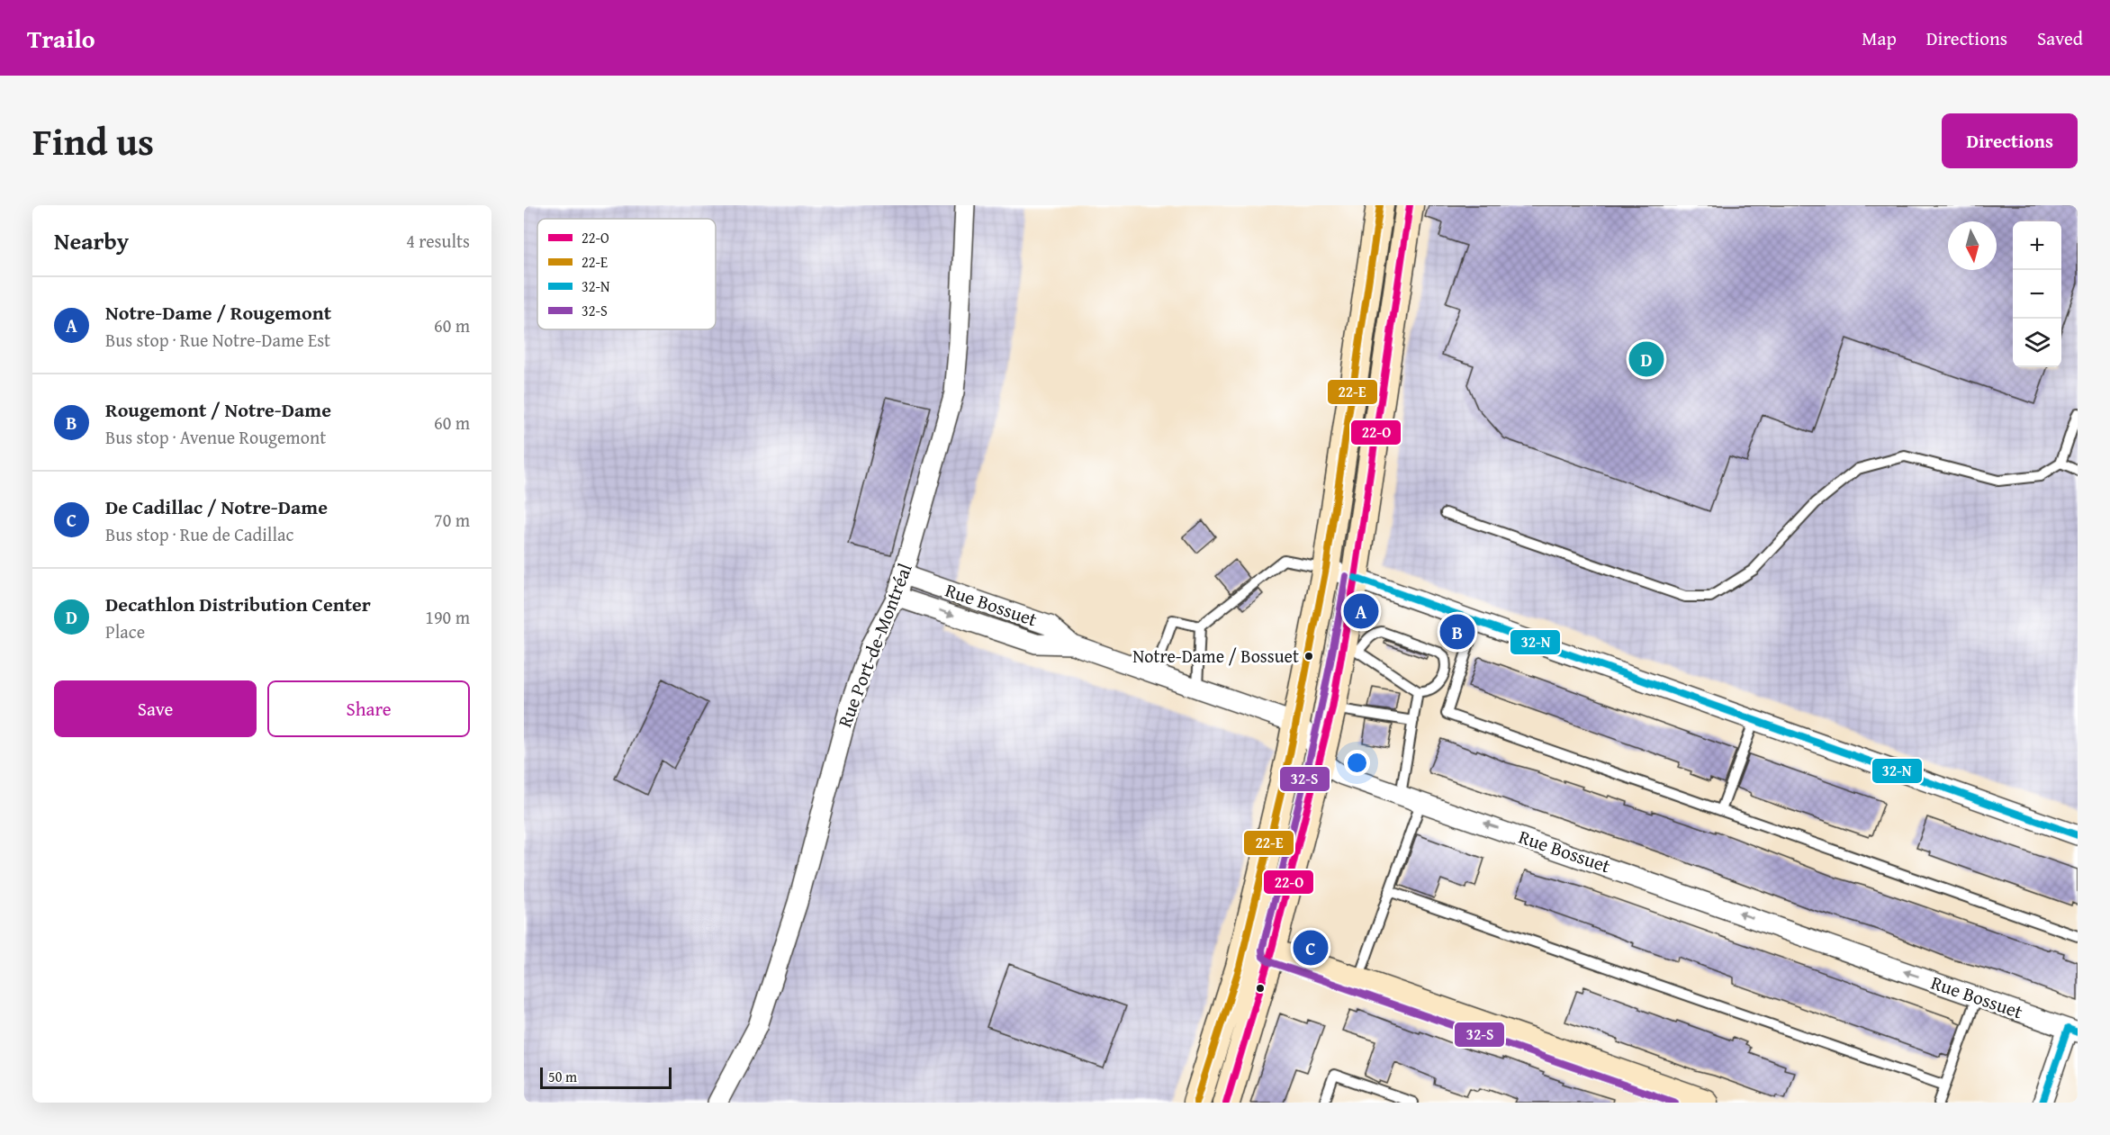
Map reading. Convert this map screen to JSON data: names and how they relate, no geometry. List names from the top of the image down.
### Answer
{
  "streets": {
    "street": ["Rue Bossuet", "Rue Port-de-Montréal"]
  },
  "crossings": [
    ["Rue Bossuet", "Rue Port-de-Montréal"]
  ],
  "places": ["Notre-Dame / Bossuet"],
  "lines": [
    "transit line 22-O",
    "transit line 22-E",
    "transit line 32-S",
    "transit line 32-N"
  ],
  "legend": [
    "22-O",
    "22-E",
    "32-N",
    "32-S"
  ],
  "scale_bar": "50 m",
  "north": "bottom",
  "page": {
    "header": "Trailo",
    "nav": ["Map", "Directions", "Saved"],
    "title": "Find us",
    "buttons": [
      "Directions",
      ["Save", "Share"]
    ],
    "heading": ["Nearby", "4 results"],
    "map_buttons": ["+", "−"],
    "list": [
      {
        "mark": "A",
        "name": "Notre-Dame / Rougemont",
        "note": "Bus stop · Rue Notre-Dame Est",
        "value": "60 m"
      },
      {
        "mark": "B",
        "name": "Rougemont / Notre-Dame",
        "note": "Bus stop · Avenue Rougemont",
        "value": "60 m"
      },
      {
        "mark": "C",
        "name": "De Cadillac / Notre-Dame",
        "note": "Bus stop · Rue de Cadillac",
        "value": "70 m"
      },
      {
        "mark": "D",
        "name": "Decathlon Distribution Center",
        "note": "Place",
        "value": "190 m"
      }
    ],
    "pins": [
      "D",
      "A",
      "B",
      "C"
    ],
    "scale": "50 m"
  }
}
